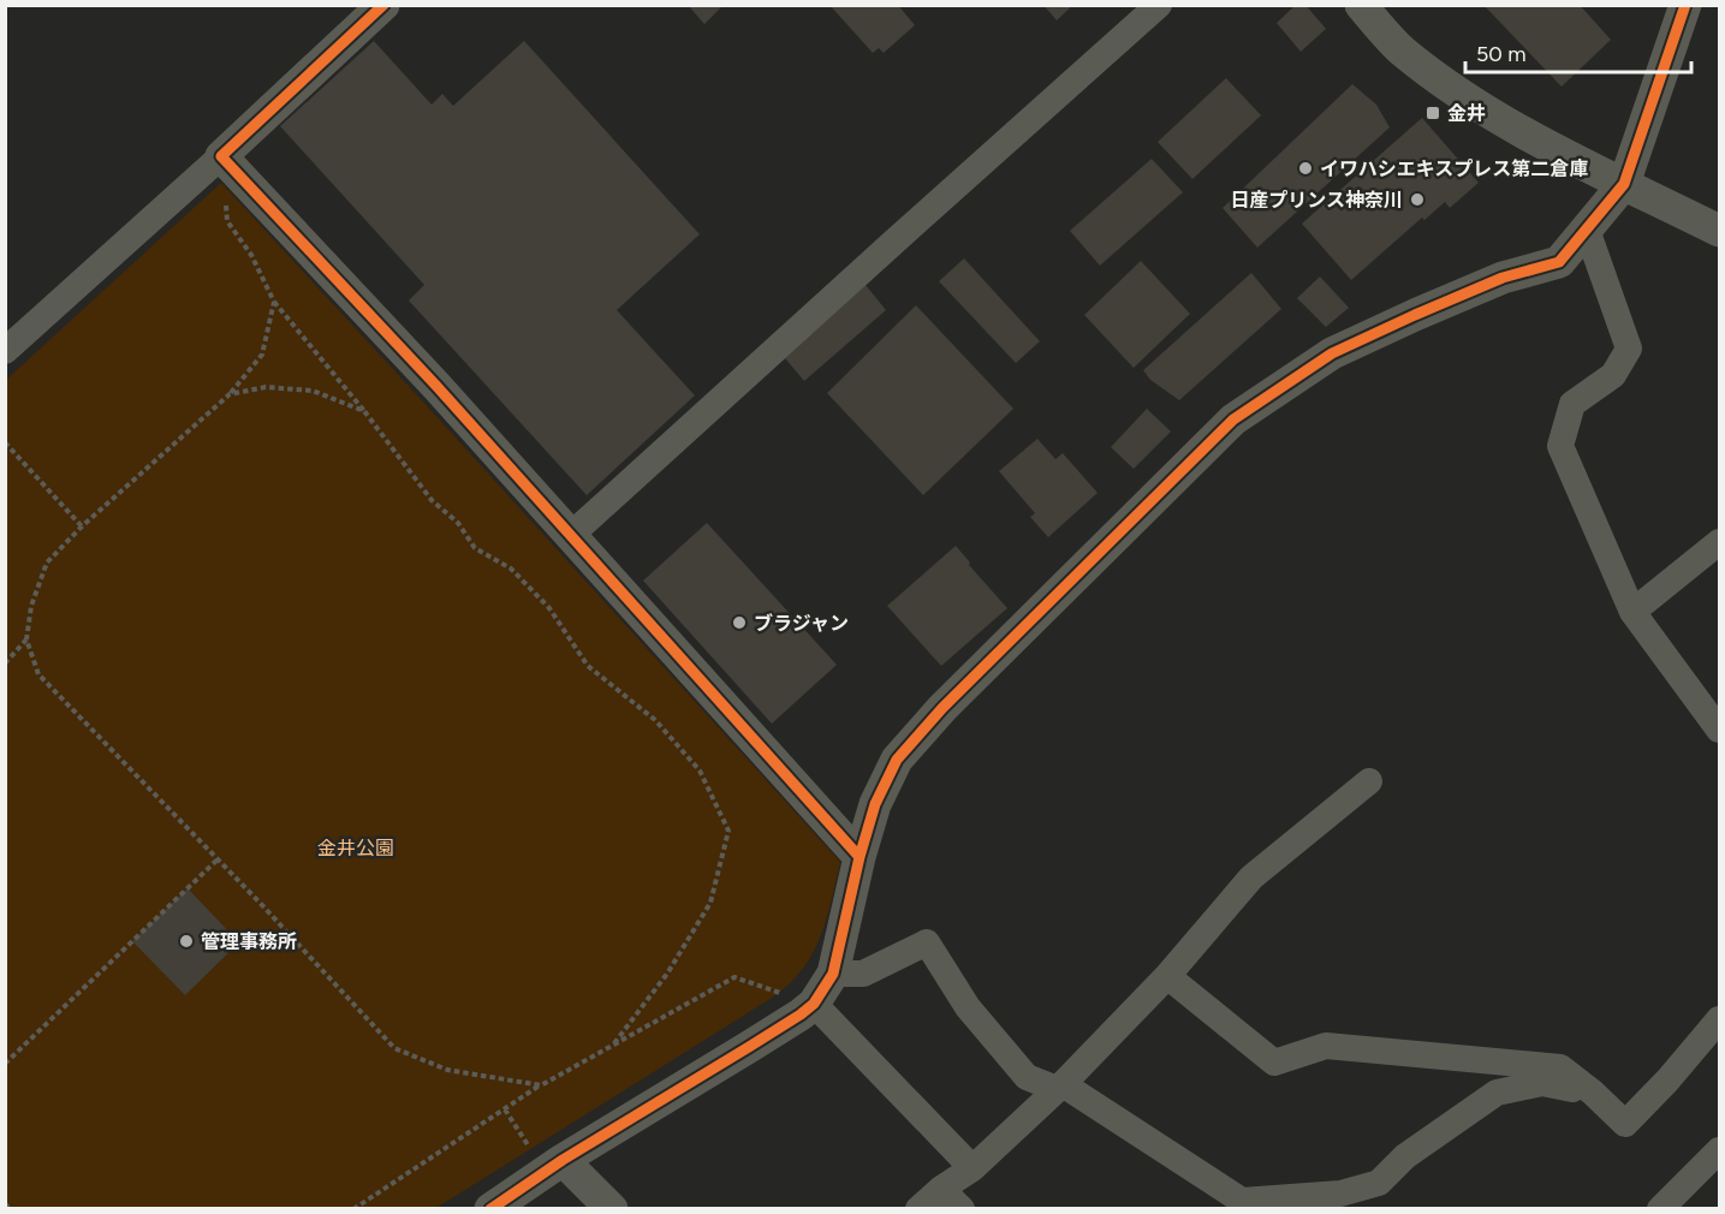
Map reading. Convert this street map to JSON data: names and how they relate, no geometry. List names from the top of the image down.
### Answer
{
  "parks": ["金井公園"],
  "places": {
    "transit": ["金井"],
    "other": [
      "イワハシエキスプレス第二倉庫",
      "日産プリンス神奈川",
      "ブラジャン",
      "管理事務所"
    ]
  },
  "scale_bar": "50 m"
}
